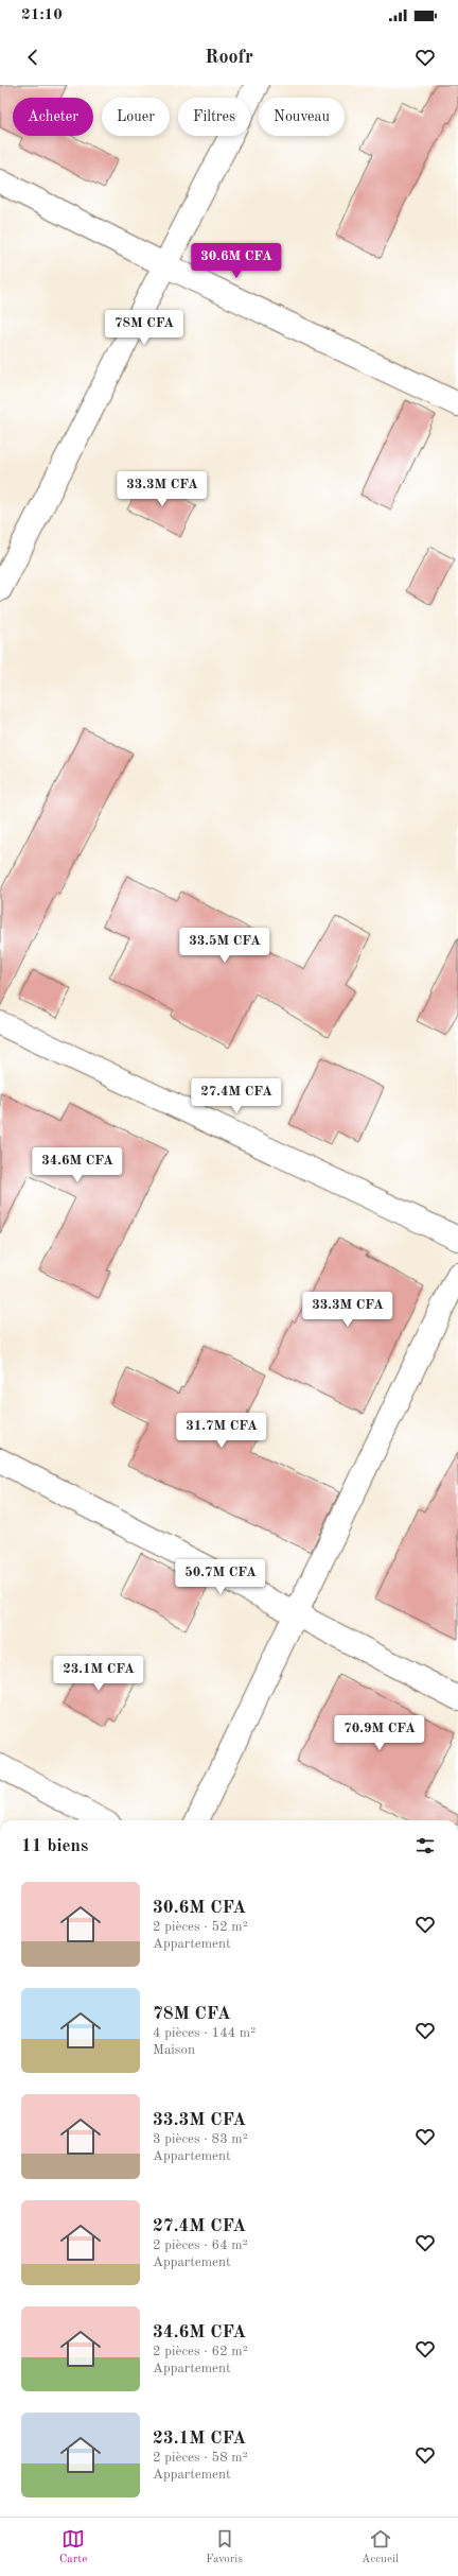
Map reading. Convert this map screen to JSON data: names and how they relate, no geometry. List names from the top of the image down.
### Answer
{
  "page": {
    "status": "21:10",
    "header": "Roofr",
    "chip": [
      "Acheter",
      "Louer",
      "Filtres",
      "Nouveau"
    ],
    "price": [
      "30.6M CFA",
      "78M CFA",
      "33.3M CFA",
      "33.5M CFA",
      "27.4M CFA",
      "34.6M CFA",
      "33.3M CFA",
      "31.7M CFA",
      "50.7M CFA",
      "23.1M CFA",
      "70.9M CFA"
    ],
    "heading": "11 biens",
    "list": [
      {
        "name": "30.6M CFA",
        "note": "2 pièces · 52 m² · Appartement"
      },
      {
        "name": "78M CFA",
        "note": "4 pièces · 144 m² · Maison"
      },
      {
        "name": "33.3M CFA",
        "note": "3 pièces · 83 m² · Appartement"
      },
      {
        "name": "27.4M CFA",
        "note": "2 pièces · 64 m² · Appartement"
      },
      {
        "name": "34.6M CFA",
        "note": "2 pièces · 62 m² · Appartement"
      },
      {
        "name": "23.1M CFA",
        "note": "2 pièces · 58 m² · Appartement"
      }
    ],
    "tabs": ["Carte", "Favoris", "Accueil"]
  }
}
